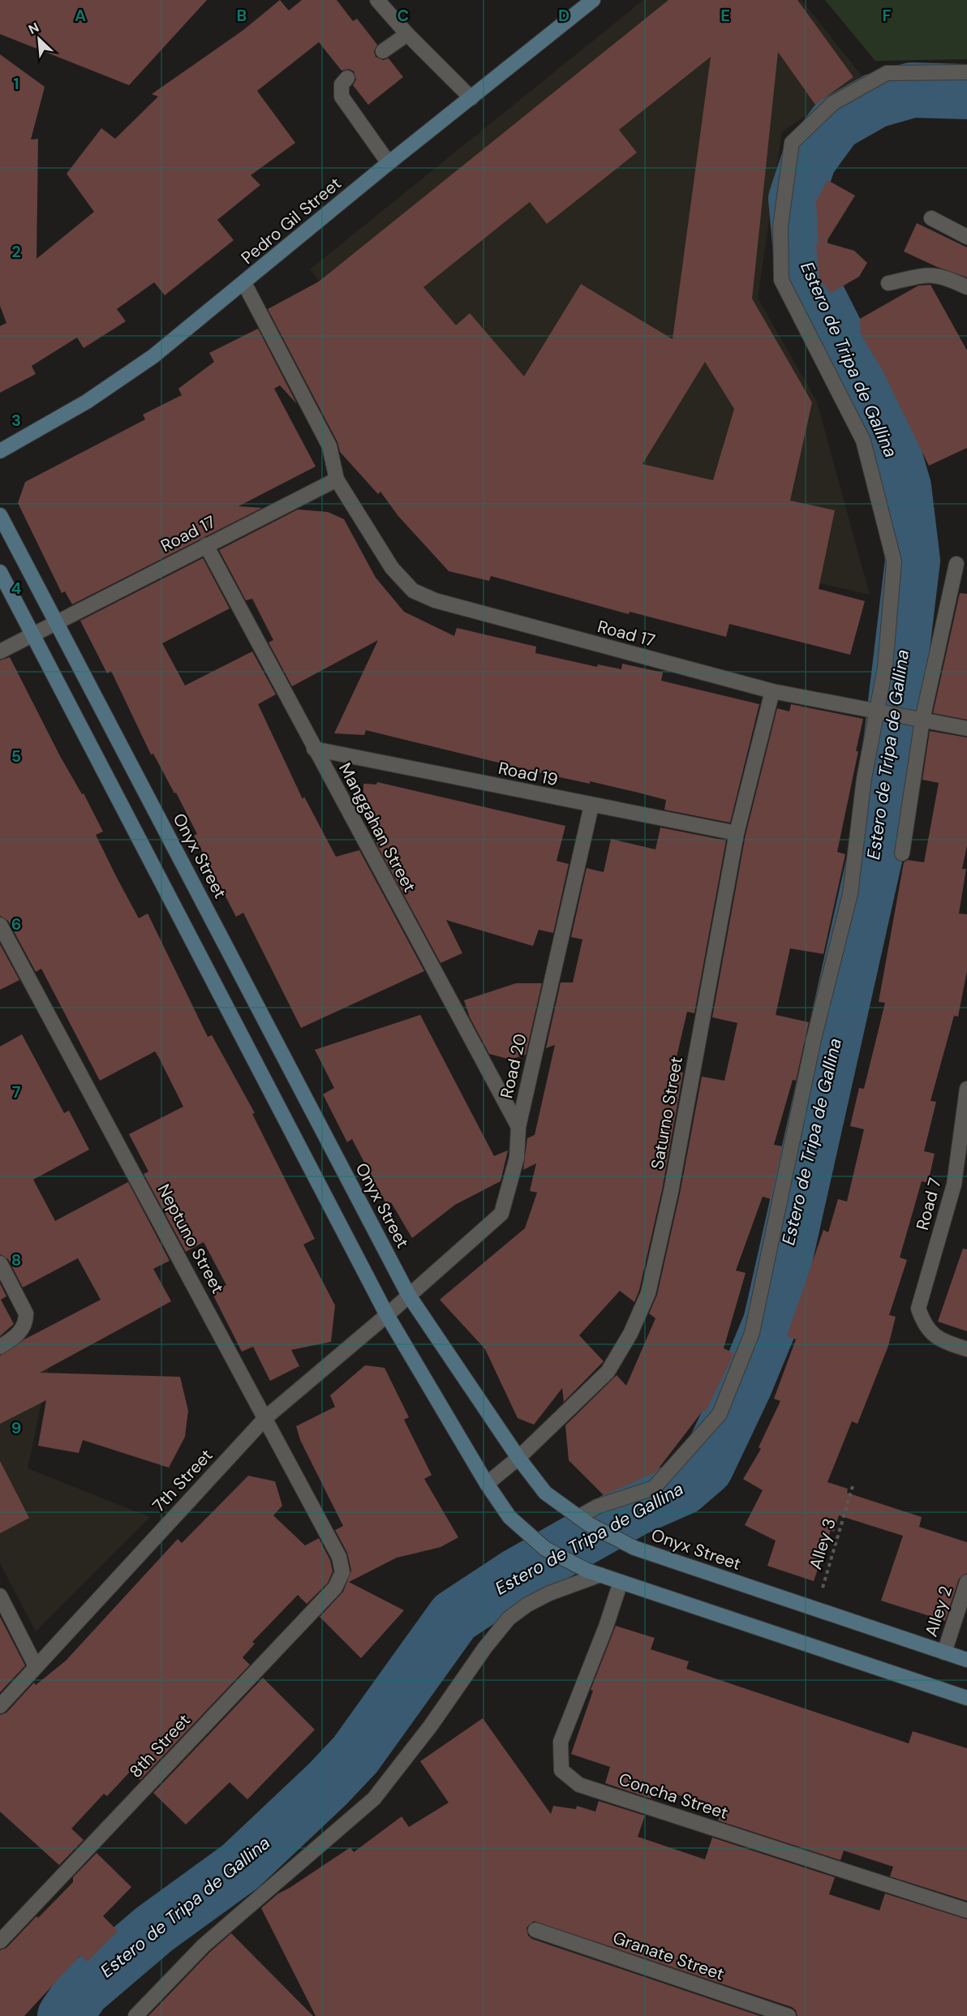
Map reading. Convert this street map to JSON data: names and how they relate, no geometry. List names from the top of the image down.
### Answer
{
  "streets": {
    "main road": ["Pedro Gil Street", "Onyx Street"],
    "street": [
      "Road 17",
      "Road 19",
      "Manggahan Street",
      "Road 20",
      "Saturno Street",
      "Road 7",
      "Neptuno Street",
      "7th Street",
      "Alley 2",
      "8th Street",
      "Concha Street",
      "Granate Street"
    ],
    "path": ["Alley 3"]
  },
  "crossings": [
    ["Pedro Gil Street", "Road 17"],
    ["Road 17", "Manggahan Street"],
    ["Road 17", "Onyx Street"],
    ["Road 17", "Saturno Street"],
    ["Road 19", "Manggahan Street"],
    ["Road 19", "Road 20"],
    ["Road 19", "Saturno Street"],
    ["Manggahan Street", "Road 20"],
    ["Onyx Street", "Road 20"],
    ["Onyx Street", "Saturno Street"],
    ["Onyx Street", "7th Street"],
    ["Onyx Street", "Alley 3"],
    ["Onyx Street", "Alley 2"],
    ["Road 20", "7th Street"],
    ["Neptuno Street", "7th Street"],
    ["Neptuno Street", "8th Street"]
  ],
  "water": ["Estero de Tripa de Gallina"],
  "north": "top left",
  "grid": {
    "columns": [
      "A",
      "B",
      "C",
      "D",
      "E",
      "F"
    ],
    "rows": [
      "1",
      "2",
      "3",
      "4",
      "5",
      "6",
      "7",
      "8",
      "9"
    ]
  }
}
